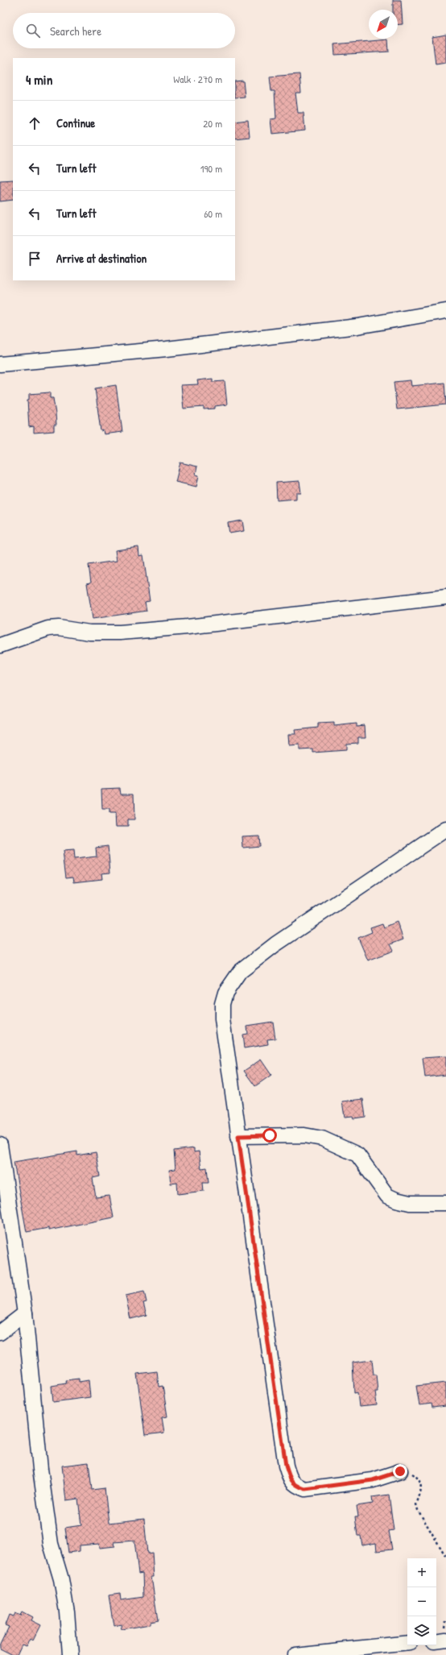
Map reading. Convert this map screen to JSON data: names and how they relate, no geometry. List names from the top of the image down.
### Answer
{
  "north": "bottom left",
  "page": {
    "search": "Search here",
    "heading": ["4 min", "Walk · 270 m"],
    "list": [
      ["Continue", "20 m"],
      ["Turn left", "190 m"],
      ["Turn left", "60 m"],
      "Arrive at destination"
    ],
    "map_buttons": ["+", "−"]
  }
}
